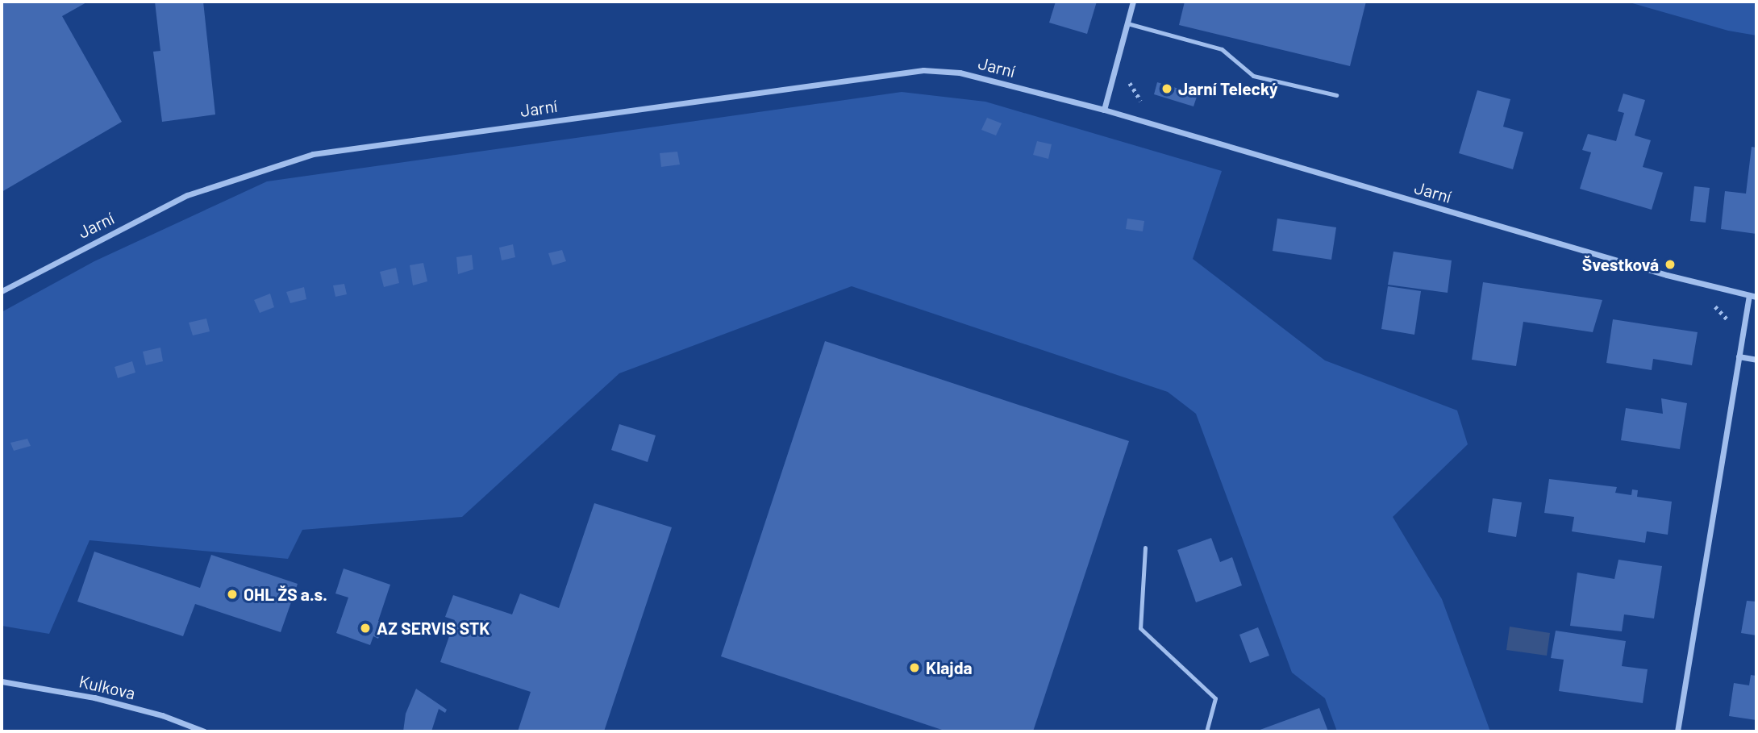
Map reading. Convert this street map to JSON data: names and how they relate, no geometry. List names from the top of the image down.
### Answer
{
  "streets": {
    "street": ["Jarní", "Kulkova"]
  },
  "places": [
    "Jarní Telecký",
    "Švestková",
    "OHL ŽS a.s.",
    "AZ SERVIS STK",
    "Klajda"
  ]
}
